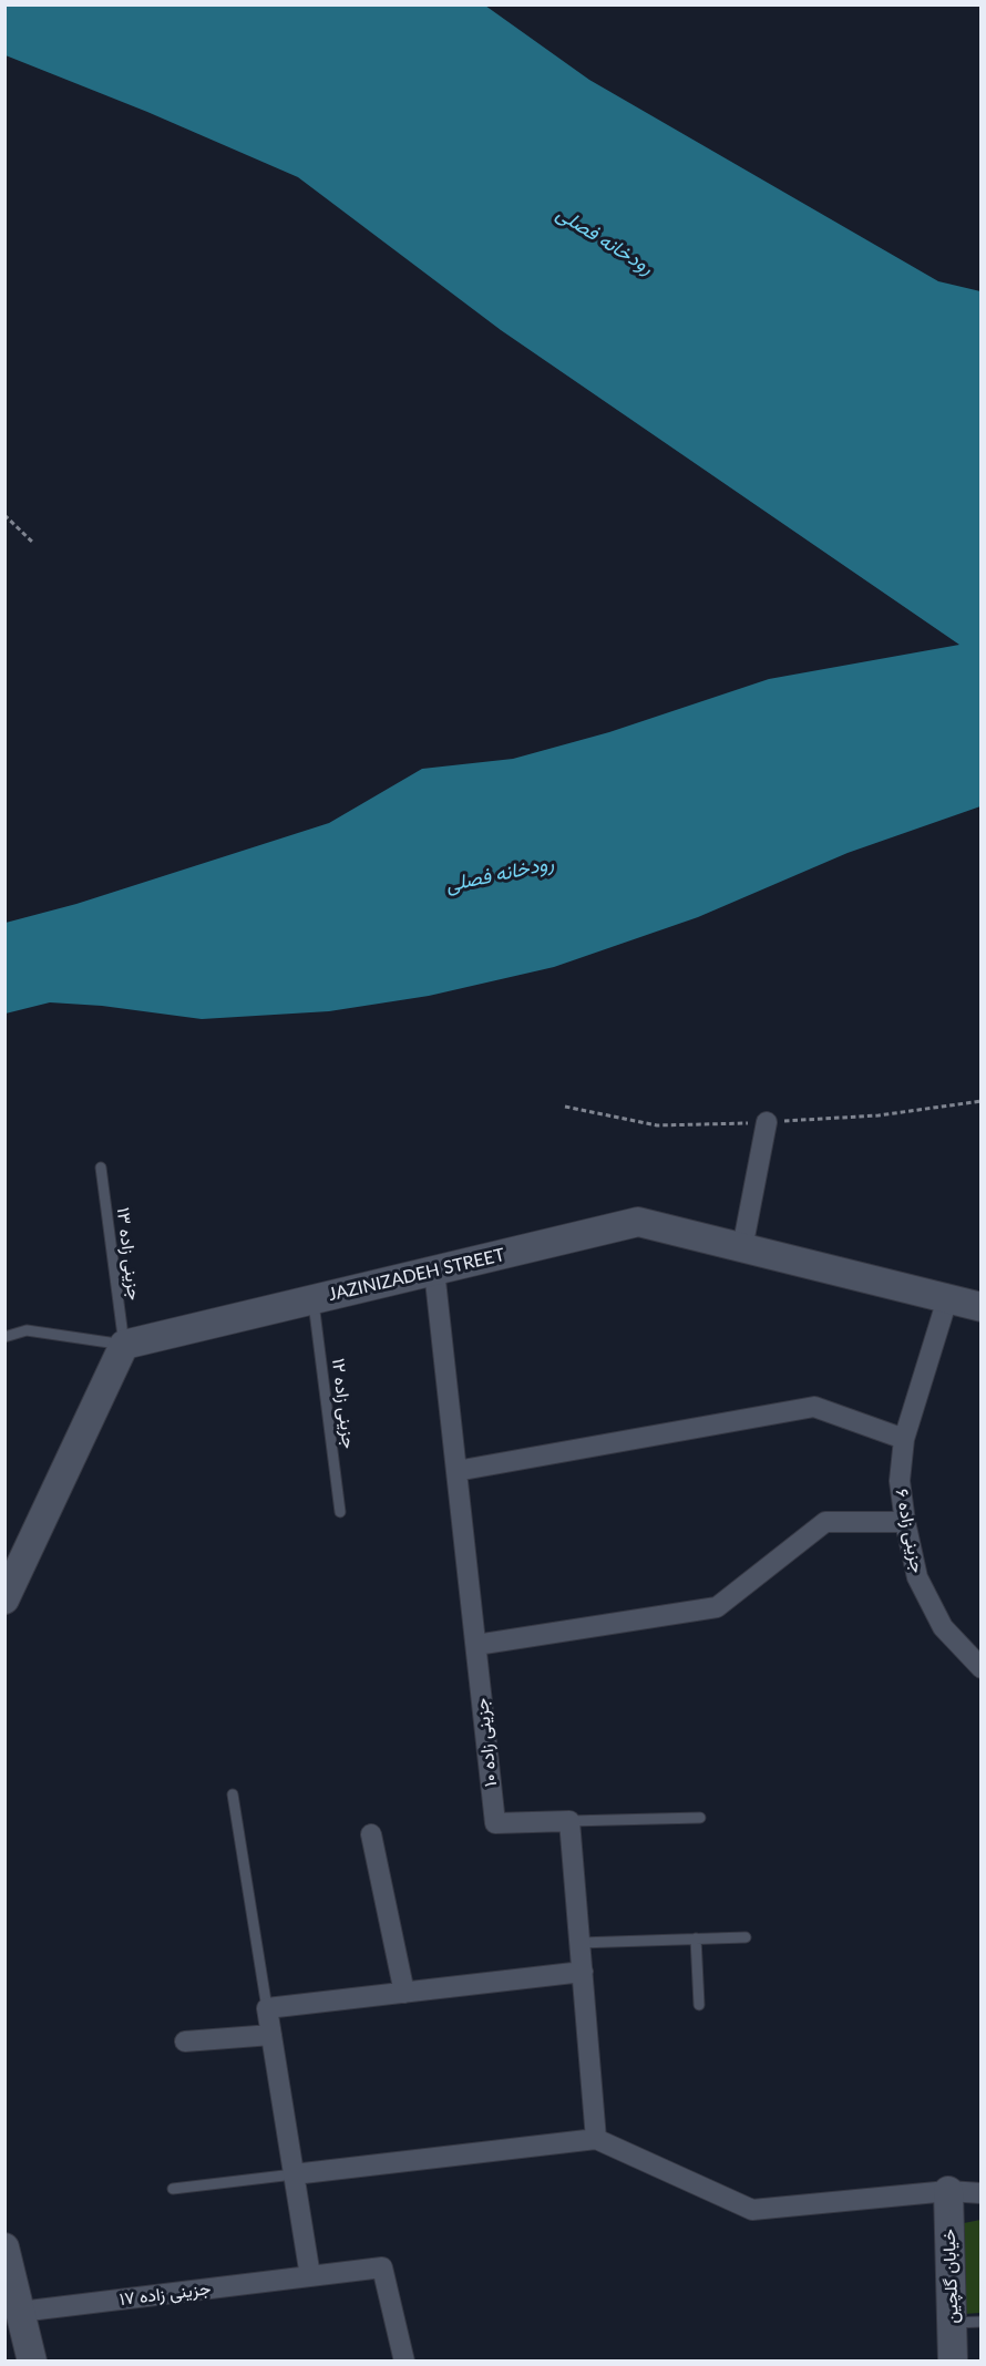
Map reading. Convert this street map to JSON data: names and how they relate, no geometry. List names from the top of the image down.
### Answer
{
  "streets": {
    "street": [
      "JAZINIZADEH STREET",
      "جزینی زاده ۶",
      "جزینی زاده ۱۰",
      "خیابان گلچین",
      "جزینی زاده ۱۷"
    ],
    "lane": ["جزینی زاده ۱۳", "جزینی زاده ۱۲"]
  },
  "crossings": [
    ["جزینی زاده ۱۳", "JAZINIZADEH STREET"],
    ["JAZINIZADEH STREET", "جزینی زاده ۱۲"],
    ["JAZINIZADEH STREET", "جزینی زاده ۶"],
    ["JAZINIZADEH STREET", "جزینی زاده ۱۰"]
  ],
  "water": ["رودخانه فصلی"]
}
